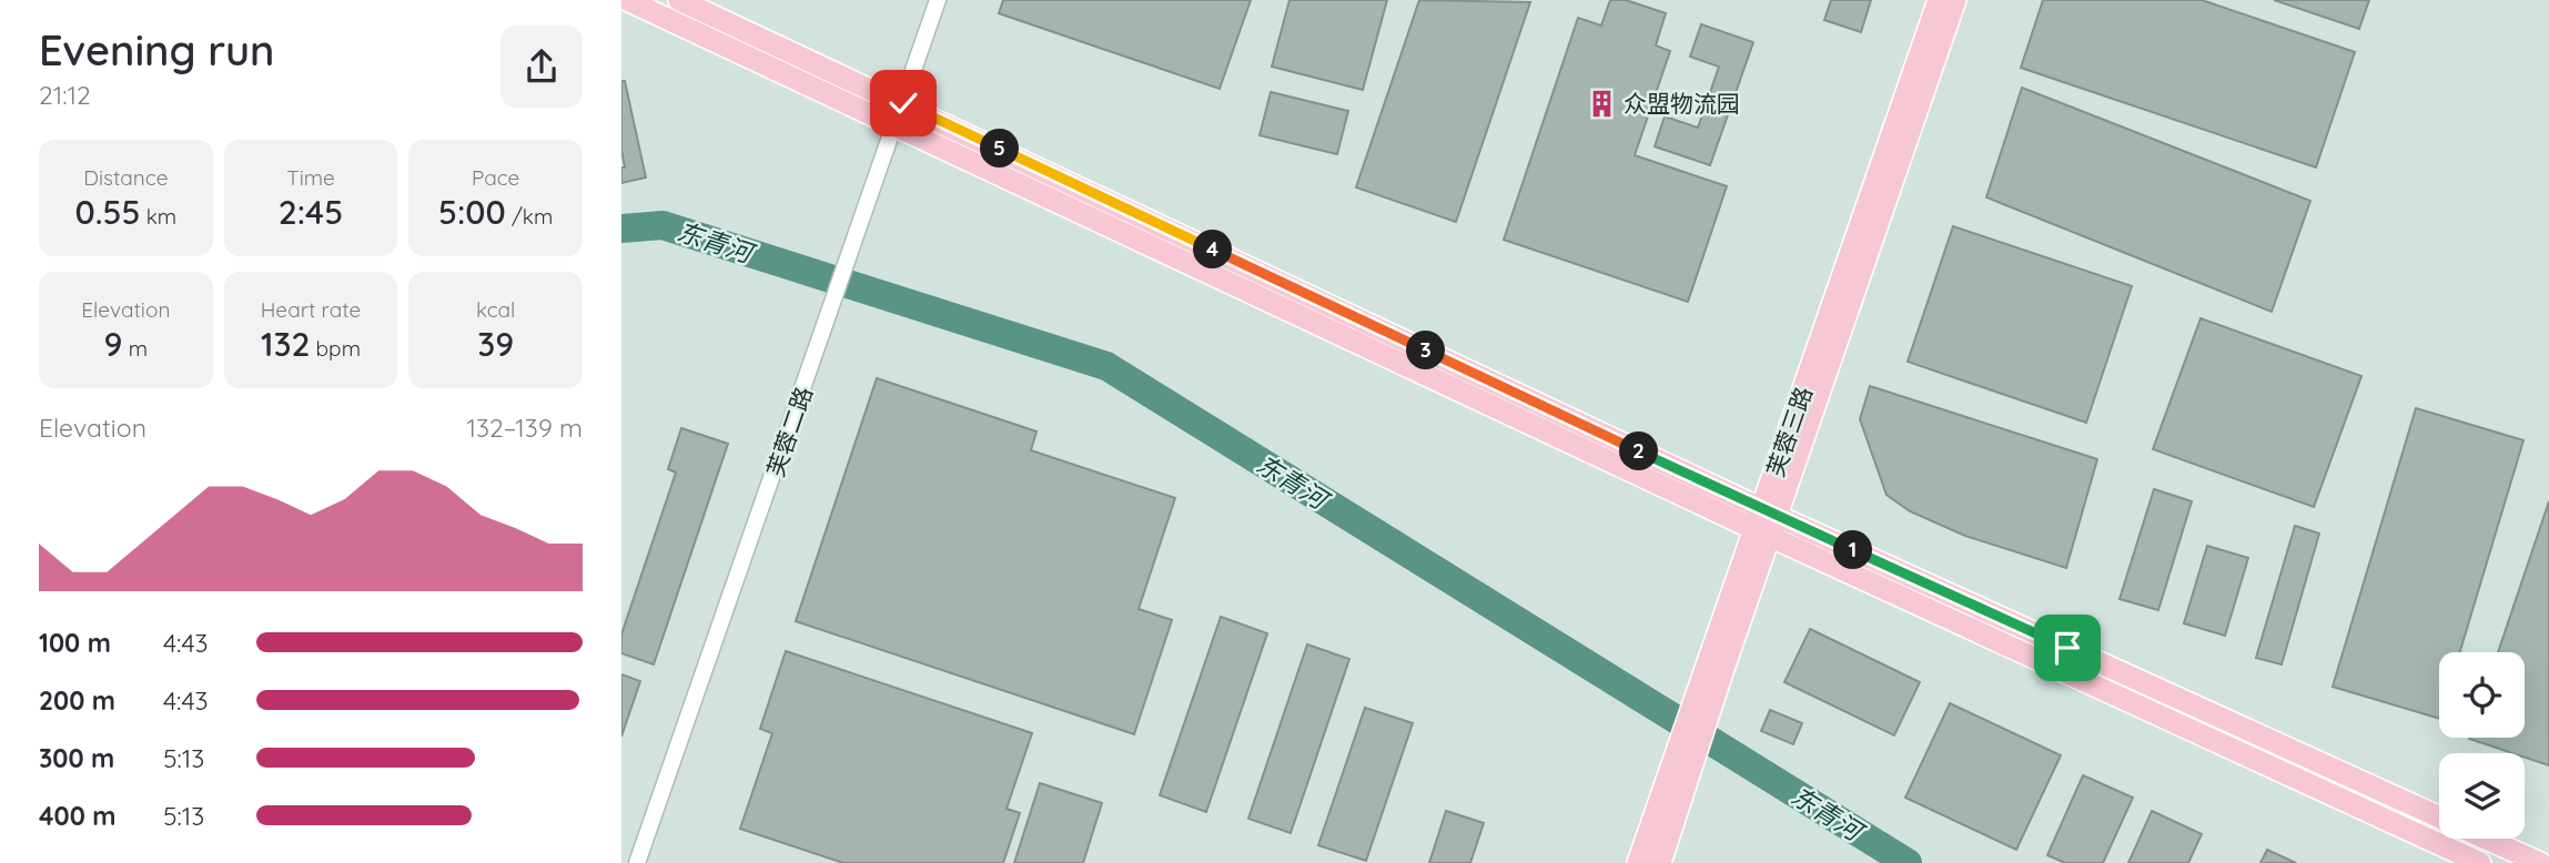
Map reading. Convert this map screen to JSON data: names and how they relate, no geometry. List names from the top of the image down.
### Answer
{
  "streets": {
    "main road": ["芙蓉三路"],
    "street": ["芙蓉二路"]
  },
  "water": ["东青河"],
  "places": {
    "building": ["众盟物流园"]
  },
  "page": {
    "heading": ["Evening run", "21:12"],
    "pins": [
      "5",
      "4",
      "3",
      "2",
      "1"
    ],
    "stats": [
      ["Distance", "0.55 km"],
      ["Time", "2:45"],
      ["Pace", "5:00 /km"],
      ["Elevation", "9 m"],
      ["Heart rate", "132 bpm"],
      ["kcal", "39"]
    ],
    "chart": ["Elevation", "132–139 m"],
    "list": [
      {
        "name": "100 m",
        "note": "4:43"
      },
      {
        "name": "200 m",
        "note": "4:43"
      },
      {
        "name": "300 m",
        "note": "5:13"
      },
      {
        "name": "400 m",
        "note": "5:13"
      }
    ]
  }
}
